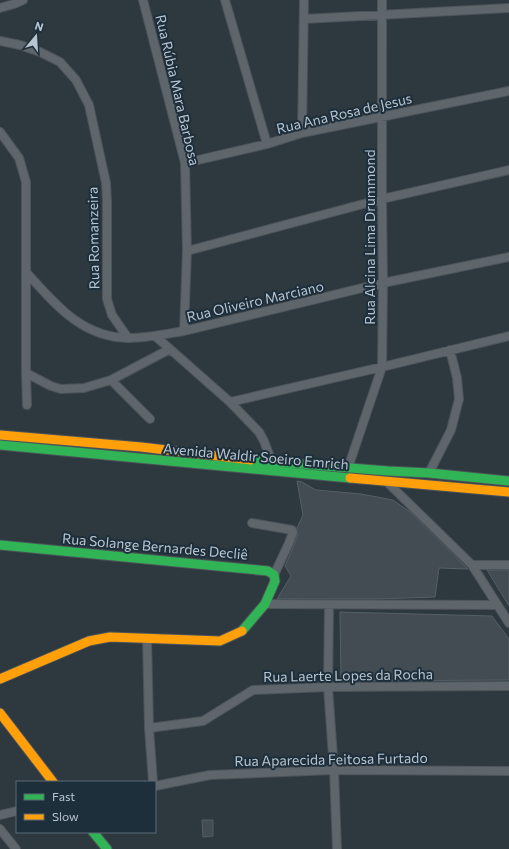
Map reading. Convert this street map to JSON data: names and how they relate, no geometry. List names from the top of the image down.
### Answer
{
  "streets": {
    "main road": ["Avenida Waldir Soeiro Emrich", "Rua Solange Bernardes Decliê"],
    "street": [
      "Rua Rúbia Mara Barbosa",
      "Rua Ana Rosa de Jesus",
      "Rua Alcina Lima Drummond",
      "Rua Romanzeira",
      "Rua Oliveiro Marciano",
      "Rua Laerte Lopes da Rocha",
      "Rua Aparecida Feitosa Furtado"
    ]
  },
  "crossings": [
    ["Rua Rúbia Mara Barbosa", "Rua Ana Rosa de Jesus"],
    ["Rua Rúbia Mara Barbosa", "Rua Oliveiro Marciano"],
    ["Rua Ana Rosa de Jesus", "Rua Alcina Lima Drummond"],
    ["Rua Alcina Lima Drummond", "Rua Oliveiro Marciano"],
    ["Rua Alcina Lima Drummond", "Avenida Waldir Soeiro Emrich"],
    ["Rua Romanzeira", "Rua Oliveiro Marciano"]
  ],
  "legend": ["Fast", "Slow"],
  "north": "top"
}
